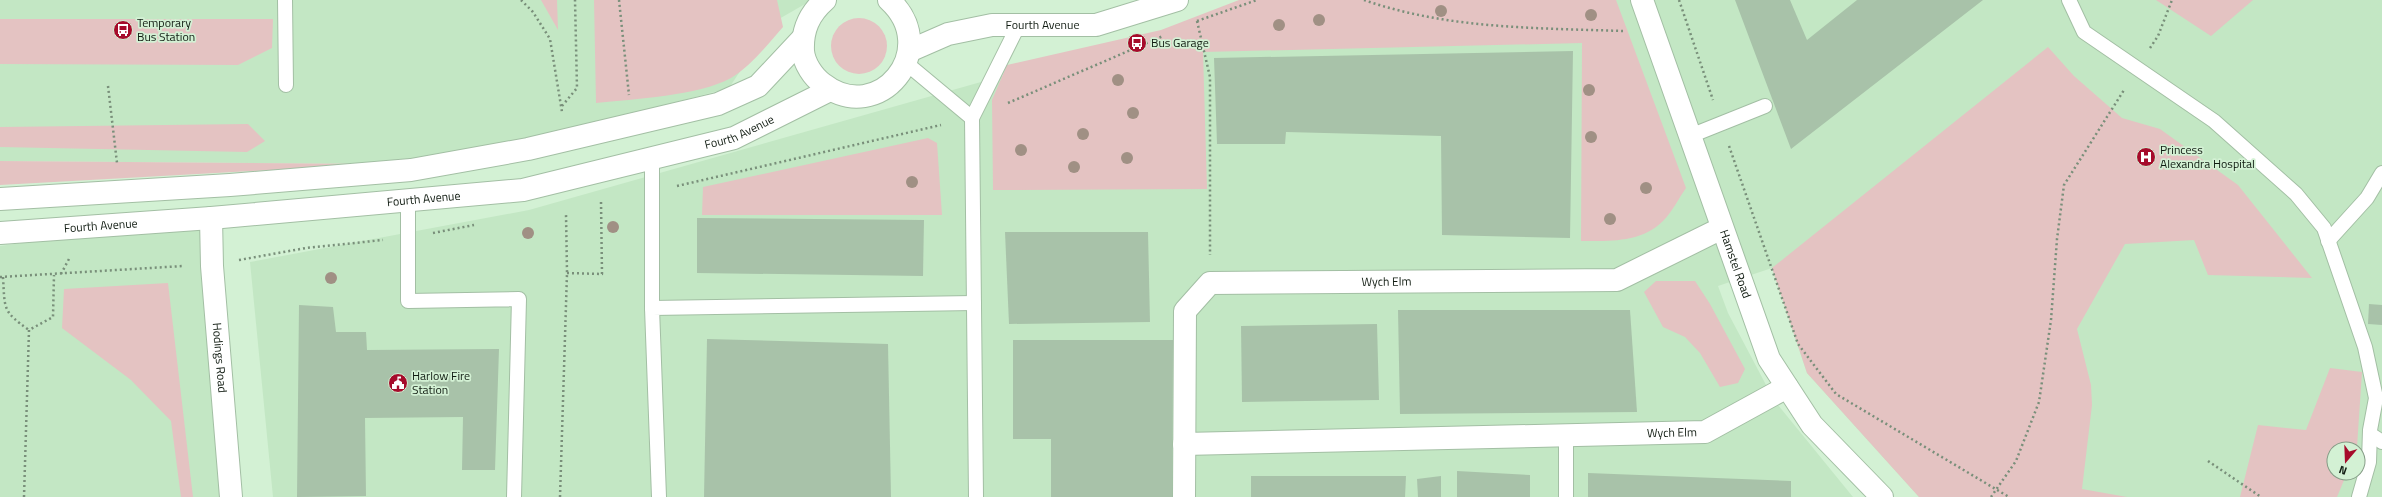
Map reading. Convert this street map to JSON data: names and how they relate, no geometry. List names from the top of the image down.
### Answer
{
  "streets": {
    "street": [
      "Fourth Avenue",
      "Hamstel Road",
      "Wych Elm",
      "Hodings Road"
    ]
  },
  "crossings": [
    ["Fourth Avenue", "Hodings Road"],
    ["Hamstel Road", "Wych Elm"]
  ],
  "places": {
    "bus stop": ["Temporary Bus Station", "Bus Garage"],
    "hospital": ["Princess Alexandra Hospital"],
    "public building": ["Harlow Fire Station"]
  },
  "north": "bottom"
}
